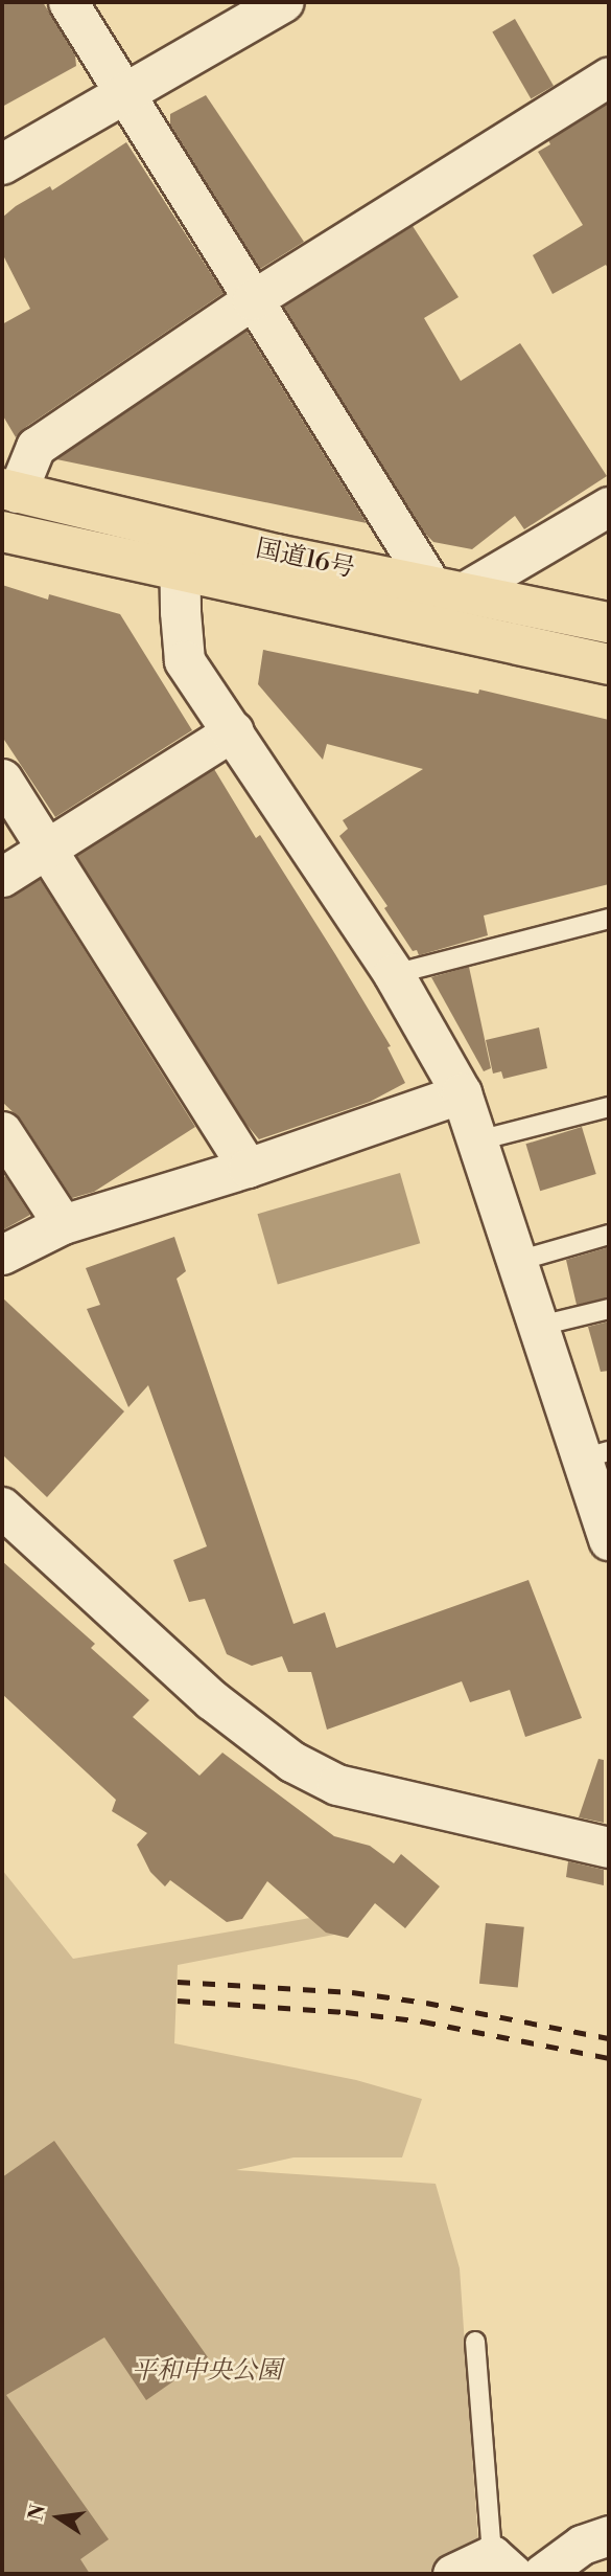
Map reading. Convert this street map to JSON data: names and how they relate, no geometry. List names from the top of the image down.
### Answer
{
  "streets": {
    "highway": ["国道16号"]
  },
  "parks": ["平和中央公園"],
  "north": "left"
}
